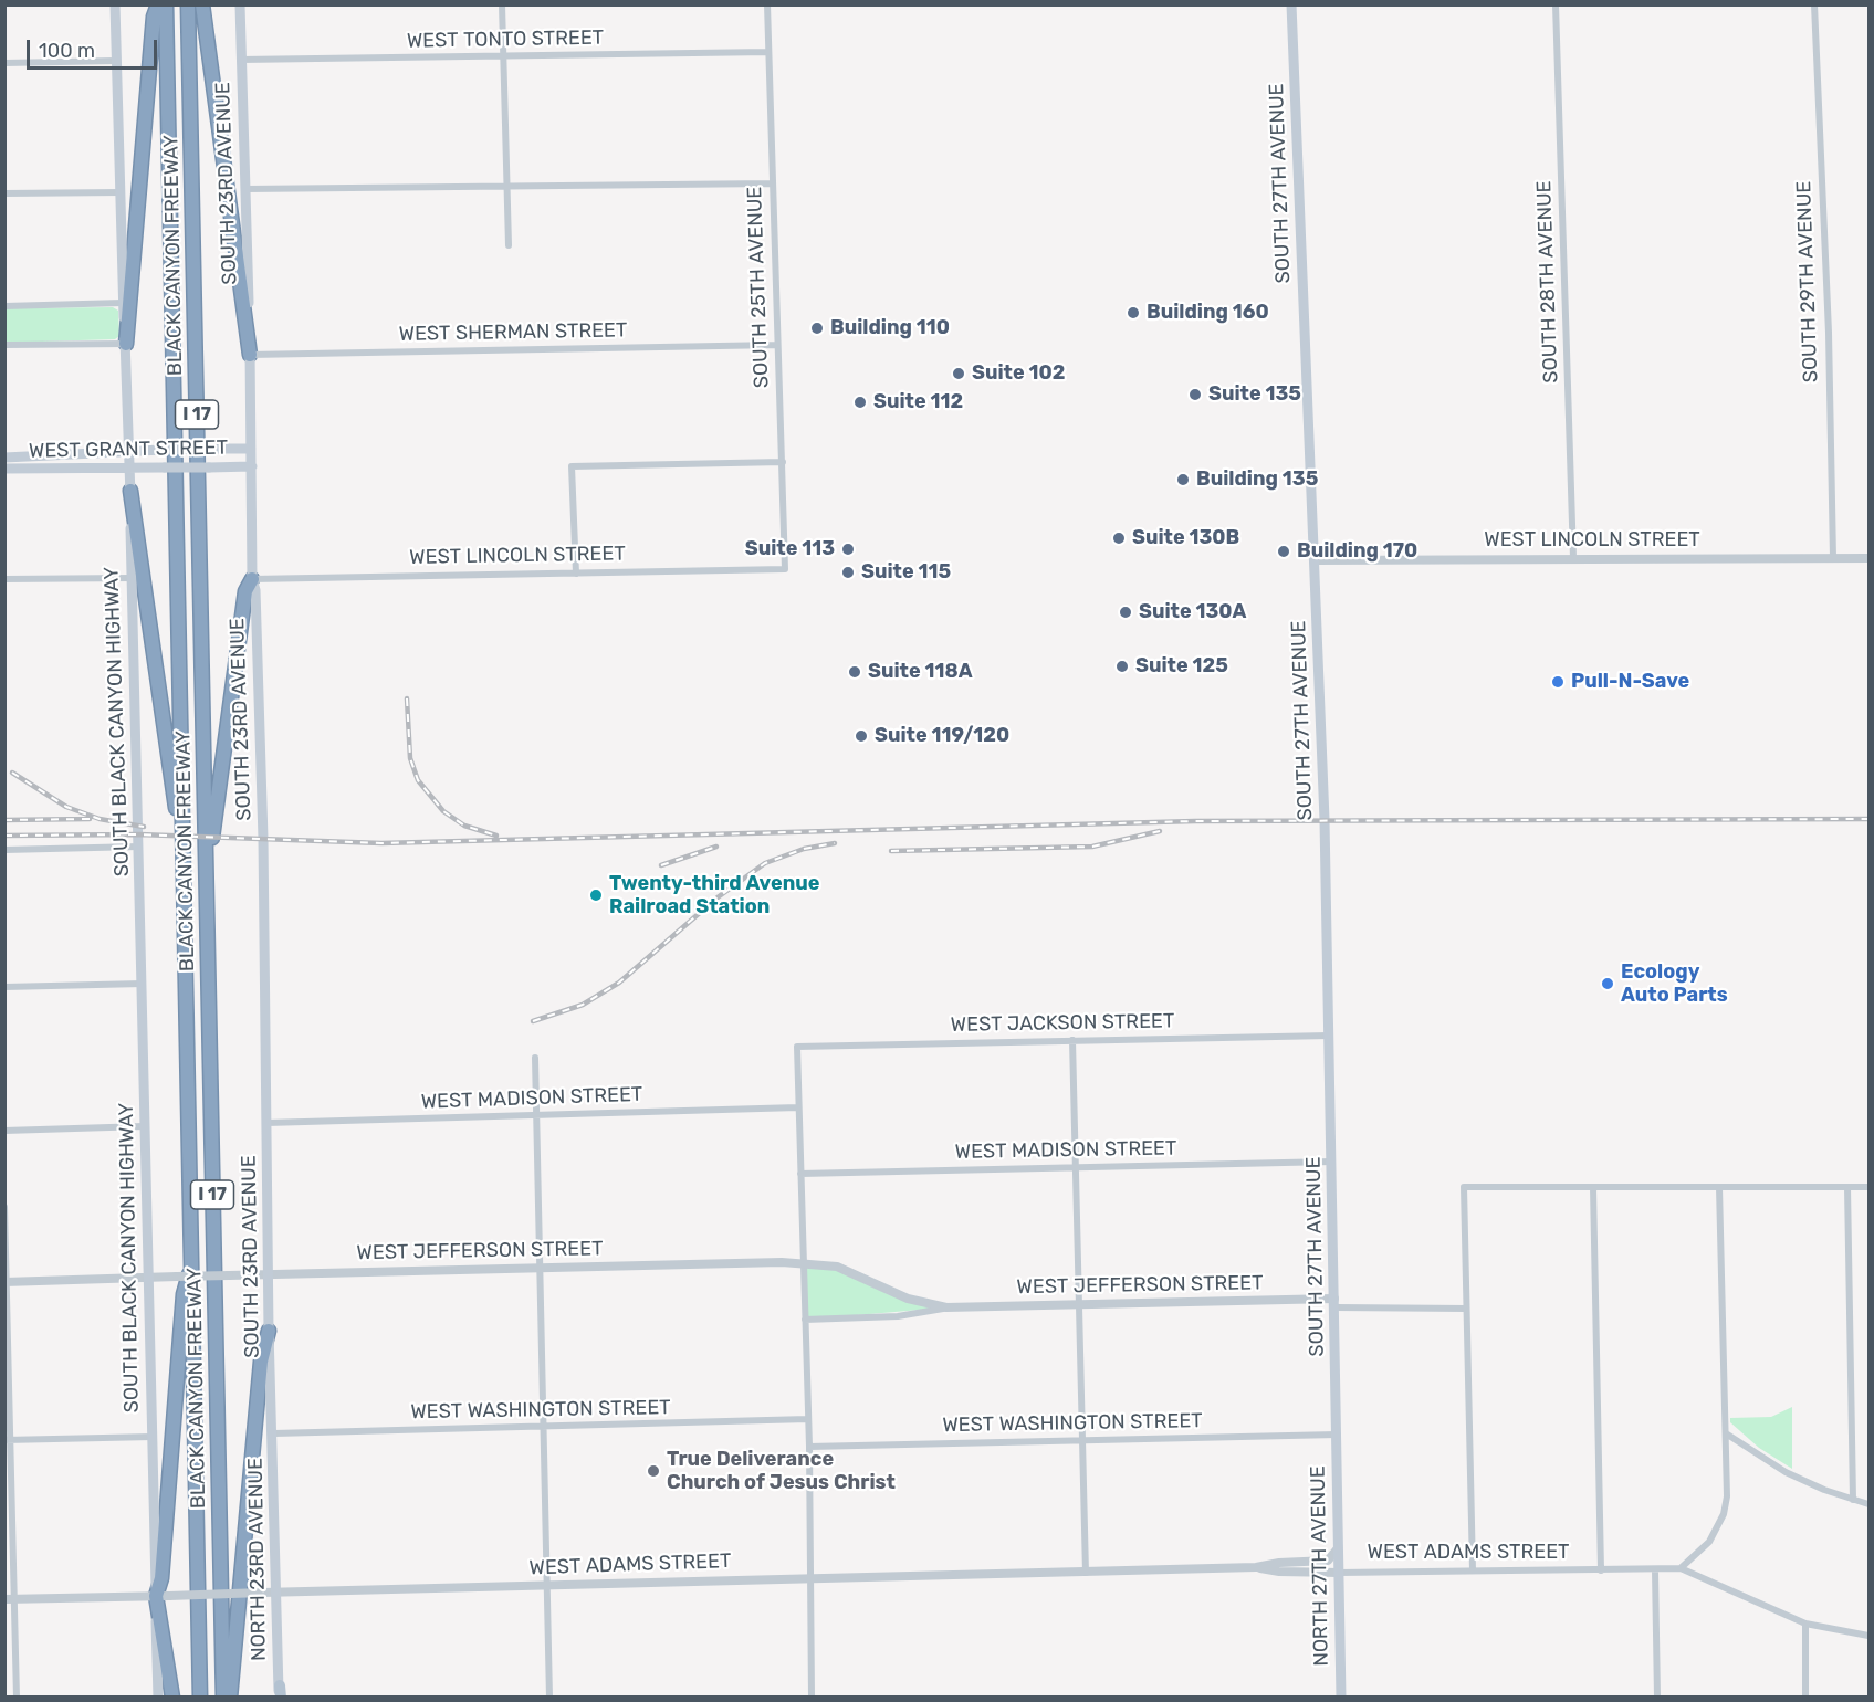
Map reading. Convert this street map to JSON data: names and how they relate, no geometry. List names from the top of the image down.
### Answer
{
  "streets": {
    "highway": ["BLACK CANYON FREEWAY", "I 17"],
    "main road": [
      "SOUTH 23RD AVENUE",
      "SOUTH 27TH AVENUE",
      "WEST GRANT STREET",
      "SOUTH BLACK CANYON HIGHWAY",
      "NORTH 23RD AVENUE",
      "NORTH 27TH AVENUE"
    ],
    "street": [
      "WEST TONTO STREET",
      "SOUTH 28TH AVENUE",
      "SOUTH 29TH AVENUE",
      "SOUTH 25TH AVENUE",
      "WEST SHERMAN STREET",
      "WEST LINCOLN STREET",
      "WEST JACKSON STREET",
      "WEST MADISON STREET",
      "WEST JEFFERSON STREET",
      "WEST WASHINGTON STREET",
      "WEST ADAMS STREET"
    ]
  },
  "crossings": [
    ["WEST TONTO STREET", "SOUTH 23RD AVENUE"],
    ["WEST TONTO STREET", "SOUTH 25TH AVENUE"],
    ["SOUTH 23RD AVENUE", "WEST SHERMAN STREET"],
    ["SOUTH 23RD AVENUE", "WEST GRANT STREET"],
    ["SOUTH 23RD AVENUE", "WEST LINCOLN STREET"],
    ["SOUTH 23RD AVENUE", "WEST MADISON STREET"],
    ["SOUTH 23RD AVENUE", "WEST JEFFERSON STREET"],
    ["SOUTH 23RD AVENUE", "WEST WASHINGTON STREET"],
    ["SOUTH 23RD AVENUE", "NORTH 23RD AVENUE"],
    ["SOUTH 27TH AVENUE", "WEST LINCOLN STREET"],
    ["SOUTH 27TH AVENUE", "WEST JACKSON STREET"],
    ["SOUTH 27TH AVENUE", "WEST MADISON STREET"],
    ["SOUTH 27TH AVENUE", "WEST JEFFERSON STREET"],
    ["SOUTH 27TH AVENUE", "WEST WASHINGTON STREET"],
    ["SOUTH 27TH AVENUE", "NORTH 27TH AVENUE"],
    ["SOUTH 28TH AVENUE", "WEST LINCOLN STREET"],
    ["SOUTH 29TH AVENUE", "WEST LINCOLN STREET"],
    ["SOUTH 25TH AVENUE", "WEST SHERMAN STREET"],
    ["SOUTH 25TH AVENUE", "WEST LINCOLN STREET"],
    ["WEST GRANT STREET", "SOUTH BLACK CANYON HIGHWAY"],
    ["SOUTH BLACK CANYON HIGHWAY", "WEST JEFFERSON STREET"],
    ["SOUTH BLACK CANYON HIGHWAY", "WEST ADAMS STREET"],
    ["WEST JACKSON STREET", "WEST MADISON STREET"],
    ["WEST WASHINGTON STREET", "NORTH 23RD AVENUE"],
    ["WEST WASHINGTON STREET", "NORTH 27TH AVENUE"],
    ["WEST ADAMS STREET", "NORTH 23RD AVENUE"],
    ["WEST ADAMS STREET", "NORTH 27TH AVENUE"]
  ],
  "places": [
    "Building 160",
    "Building 110",
    "Suite 102",
    "Suite 135",
    "Suite 112",
    "Building 135",
    "Suite 130B",
    "Suite 113",
    "Building 170",
    "Suite 115",
    "Suite 130A",
    "Suite 125",
    "Suite 118A",
    "Pull-N-Save",
    "Suite 119/120",
    "Twenty-third Avenue Railroad Station",
    "Ecology Auto Parts",
    "True Deliverance Church of Jesus Christ"
  ],
  "scale_bar": "100 m"
}
